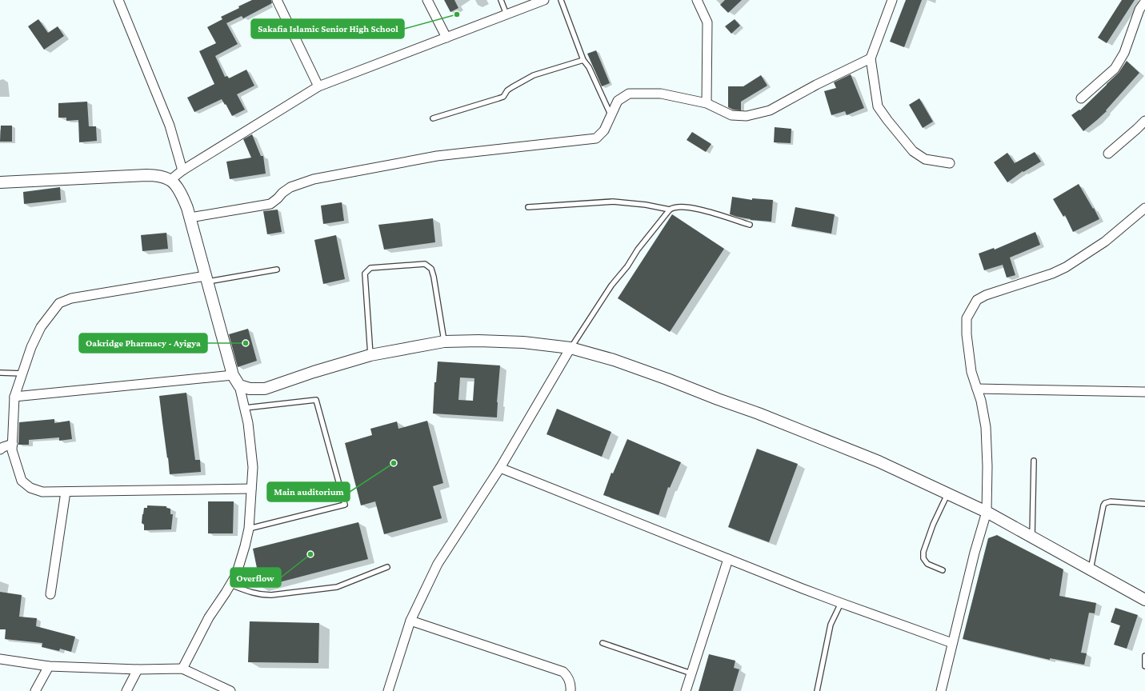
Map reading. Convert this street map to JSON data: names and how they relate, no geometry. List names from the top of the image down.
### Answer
{
  "places": [
    "Sakafia Islamic Senior High School",
    "Oakridge Pharmacy - Ayigya",
    "Main auditorium",
    "Overflow"
  ]
}
